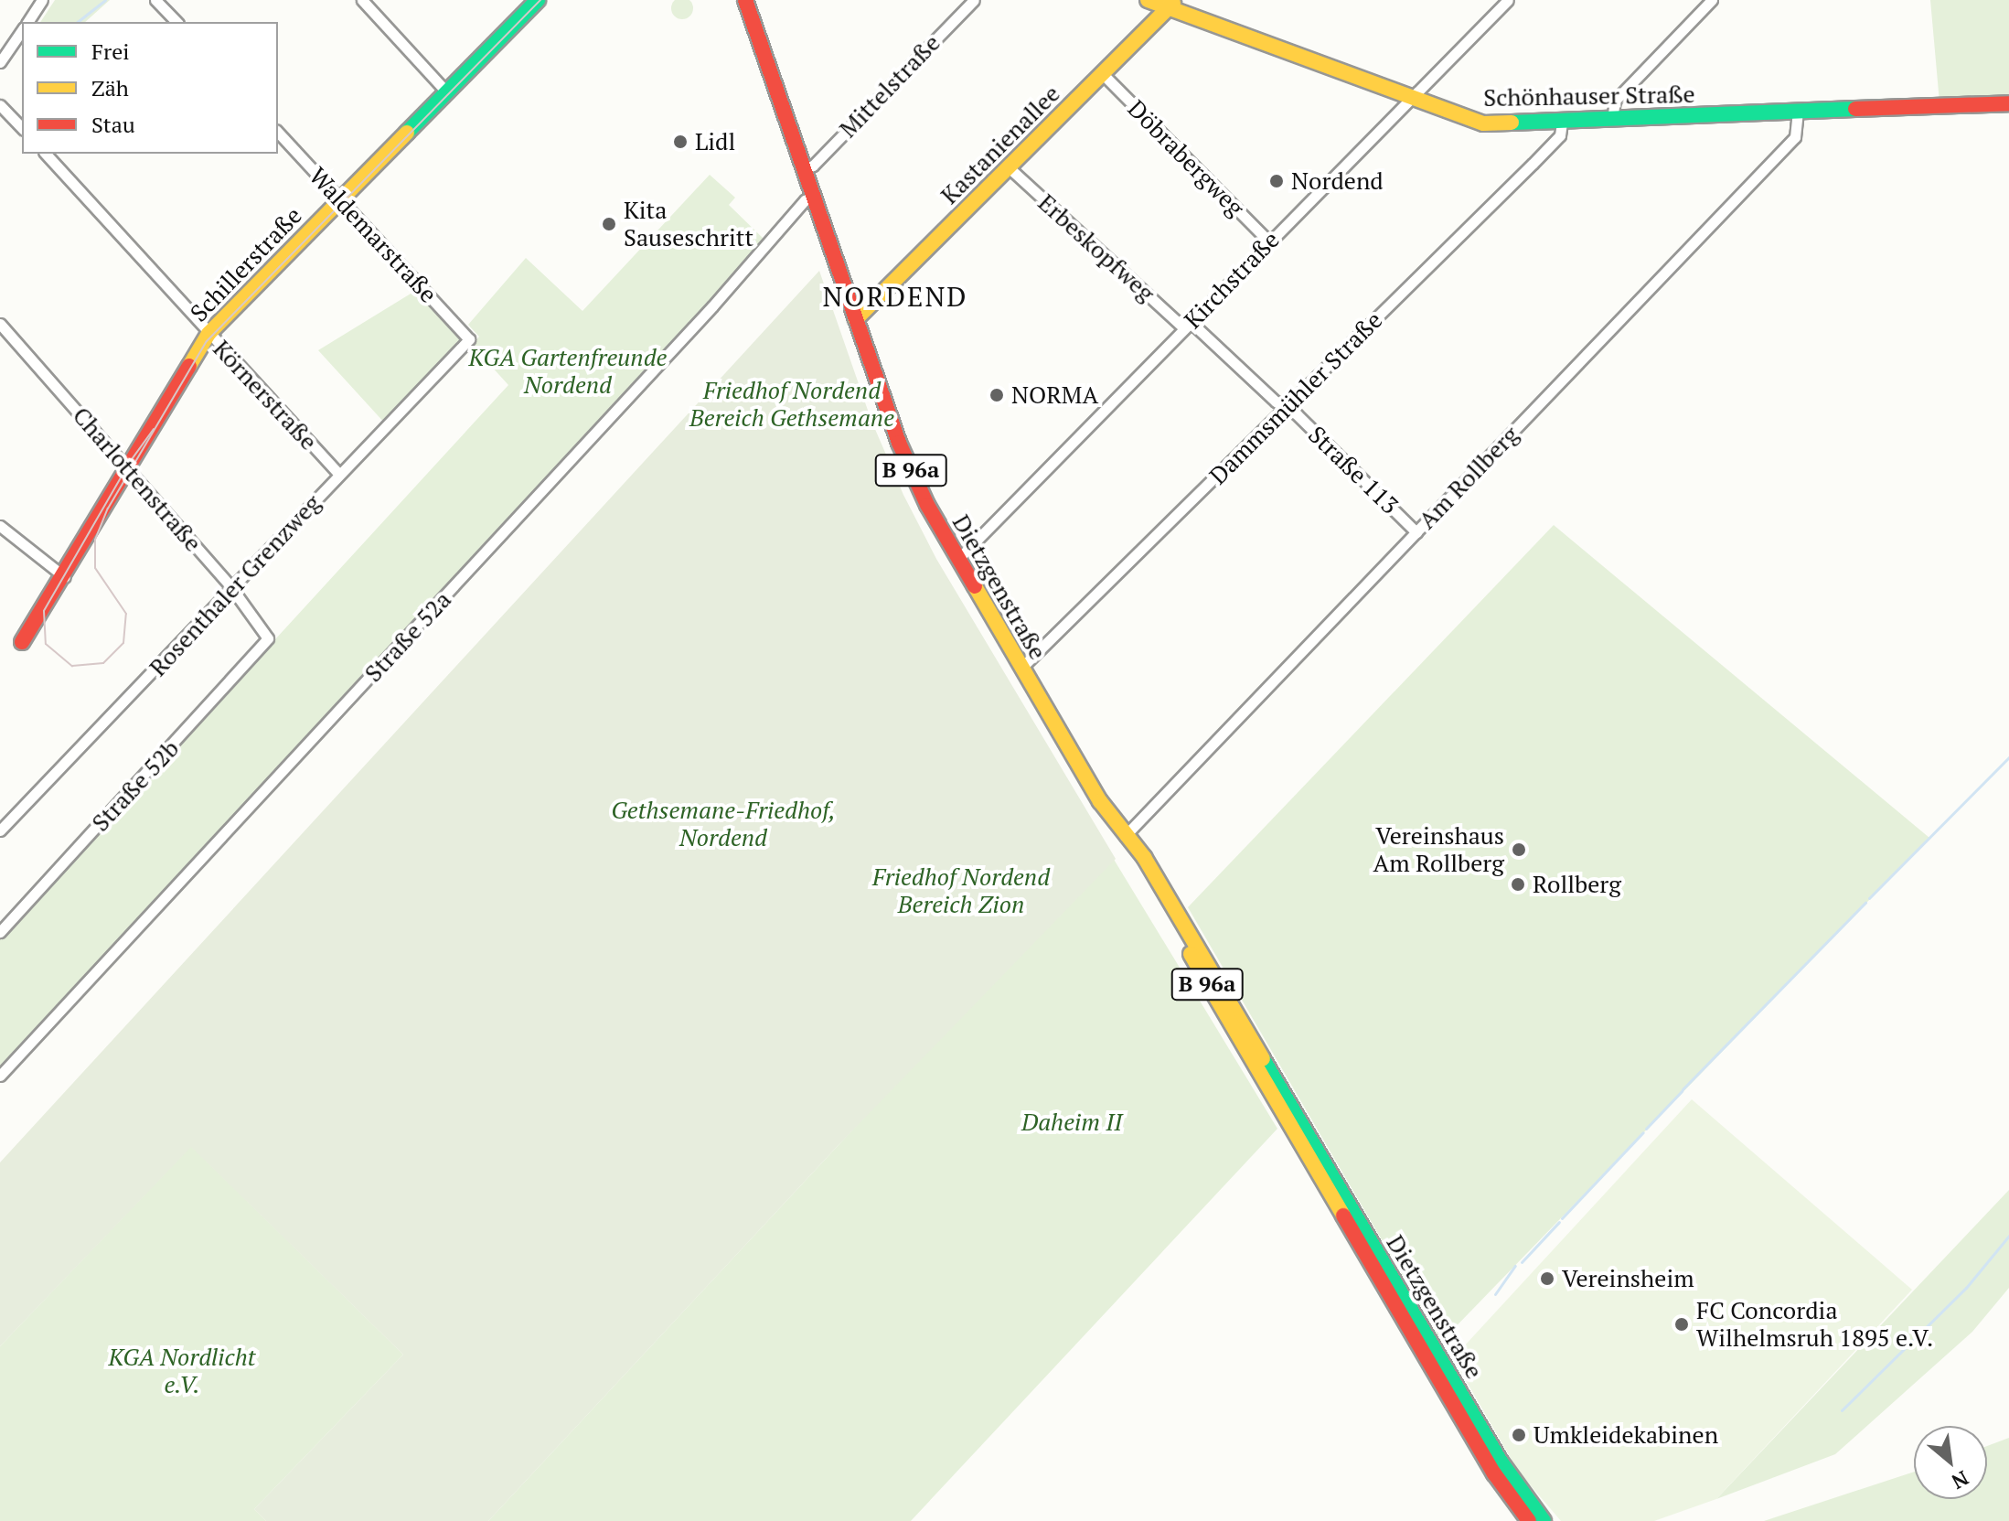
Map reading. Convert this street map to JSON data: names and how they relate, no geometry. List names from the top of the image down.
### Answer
{
  "streets": {
    "street": [
      "Mittelstraße",
      "Schönhauser Straße",
      "Kastanienallee",
      "Döbrabergweg",
      "Waldemarstraße",
      "Erbeskopfweg",
      "Schillerstraße",
      "Kirchstraße",
      "Körnerstraße",
      "Dammsmühler Straße",
      "B 96a",
      "Straße 113",
      "Am Rollberg",
      "Charlottenstraße",
      "Rosenthaler Grenzweg",
      "Dietzgenstraße",
      "Straße 52a",
      "Straße 52b"
    ]
  },
  "crossings": [
    ["Mittelstraße", "Dietzgenstraße"],
    ["Schönhauser Straße", "Kastanienallee"],
    ["Schönhauser Straße", "Kirchstraße"],
    ["Schönhauser Straße", "Dammsmühler Straße"],
    ["Schönhauser Straße", "Am Rollberg"],
    ["Kastanienallee", "Döbrabergweg"],
    ["Kastanienallee", "Erbeskopfweg"],
    ["Kastanienallee", "Dietzgenstraße"],
    ["Döbrabergweg", "Kirchstraße"],
    ["Waldemarstraße", "Schillerstraße"],
    ["Waldemarstraße", "Rosenthaler Grenzweg"],
    ["Erbeskopfweg", "Kirchstraße"],
    ["Erbeskopfweg", "Straße 113"],
    ["Schillerstraße", "Körnerstraße"],
    ["Schillerstraße", "Charlottenstraße"],
    ["Kirchstraße", "Straße 113"],
    ["Kirchstraße", "Dietzgenstraße"],
    ["Körnerstraße", "Rosenthaler Grenzweg"],
    ["Dammsmühler Straße", "Straße 113"],
    ["Dammsmühler Straße", "Dietzgenstraße"],
    ["Straße 113", "Am Rollberg"],
    ["Am Rollberg", "Dietzgenstraße"],
    ["Charlottenstraße", "Rosenthaler Grenzweg"],
    ["Charlottenstraße", "Straße 52b"],
    ["Dietzgenstraße", "Straße 52a"]
  ],
  "districts": ["NORDEND"],
  "parks": [
    "KGA Gartenfreunde Nordend",
    "Friedhof Nordend Bereich Gethsemane",
    "Gethsemane-Friedhof, Nordend",
    "Friedhof Nordend Bereich Zion",
    "Daheim II",
    "KGA Nordlicht e.V."
  ],
  "places": [
    "Lidl",
    "Nordend",
    "Kita Sauseschritt",
    "NORMA",
    "Vereinshaus Am Rollberg",
    "Rollberg",
    "Vereinsheim",
    "FC Concordia Wilhelmsruh 1895 e.V.",
    "Umkleidekabinen"
  ],
  "legend": ["Frei", "Zäh", "Stau"],
  "north": "bottom right"
}
